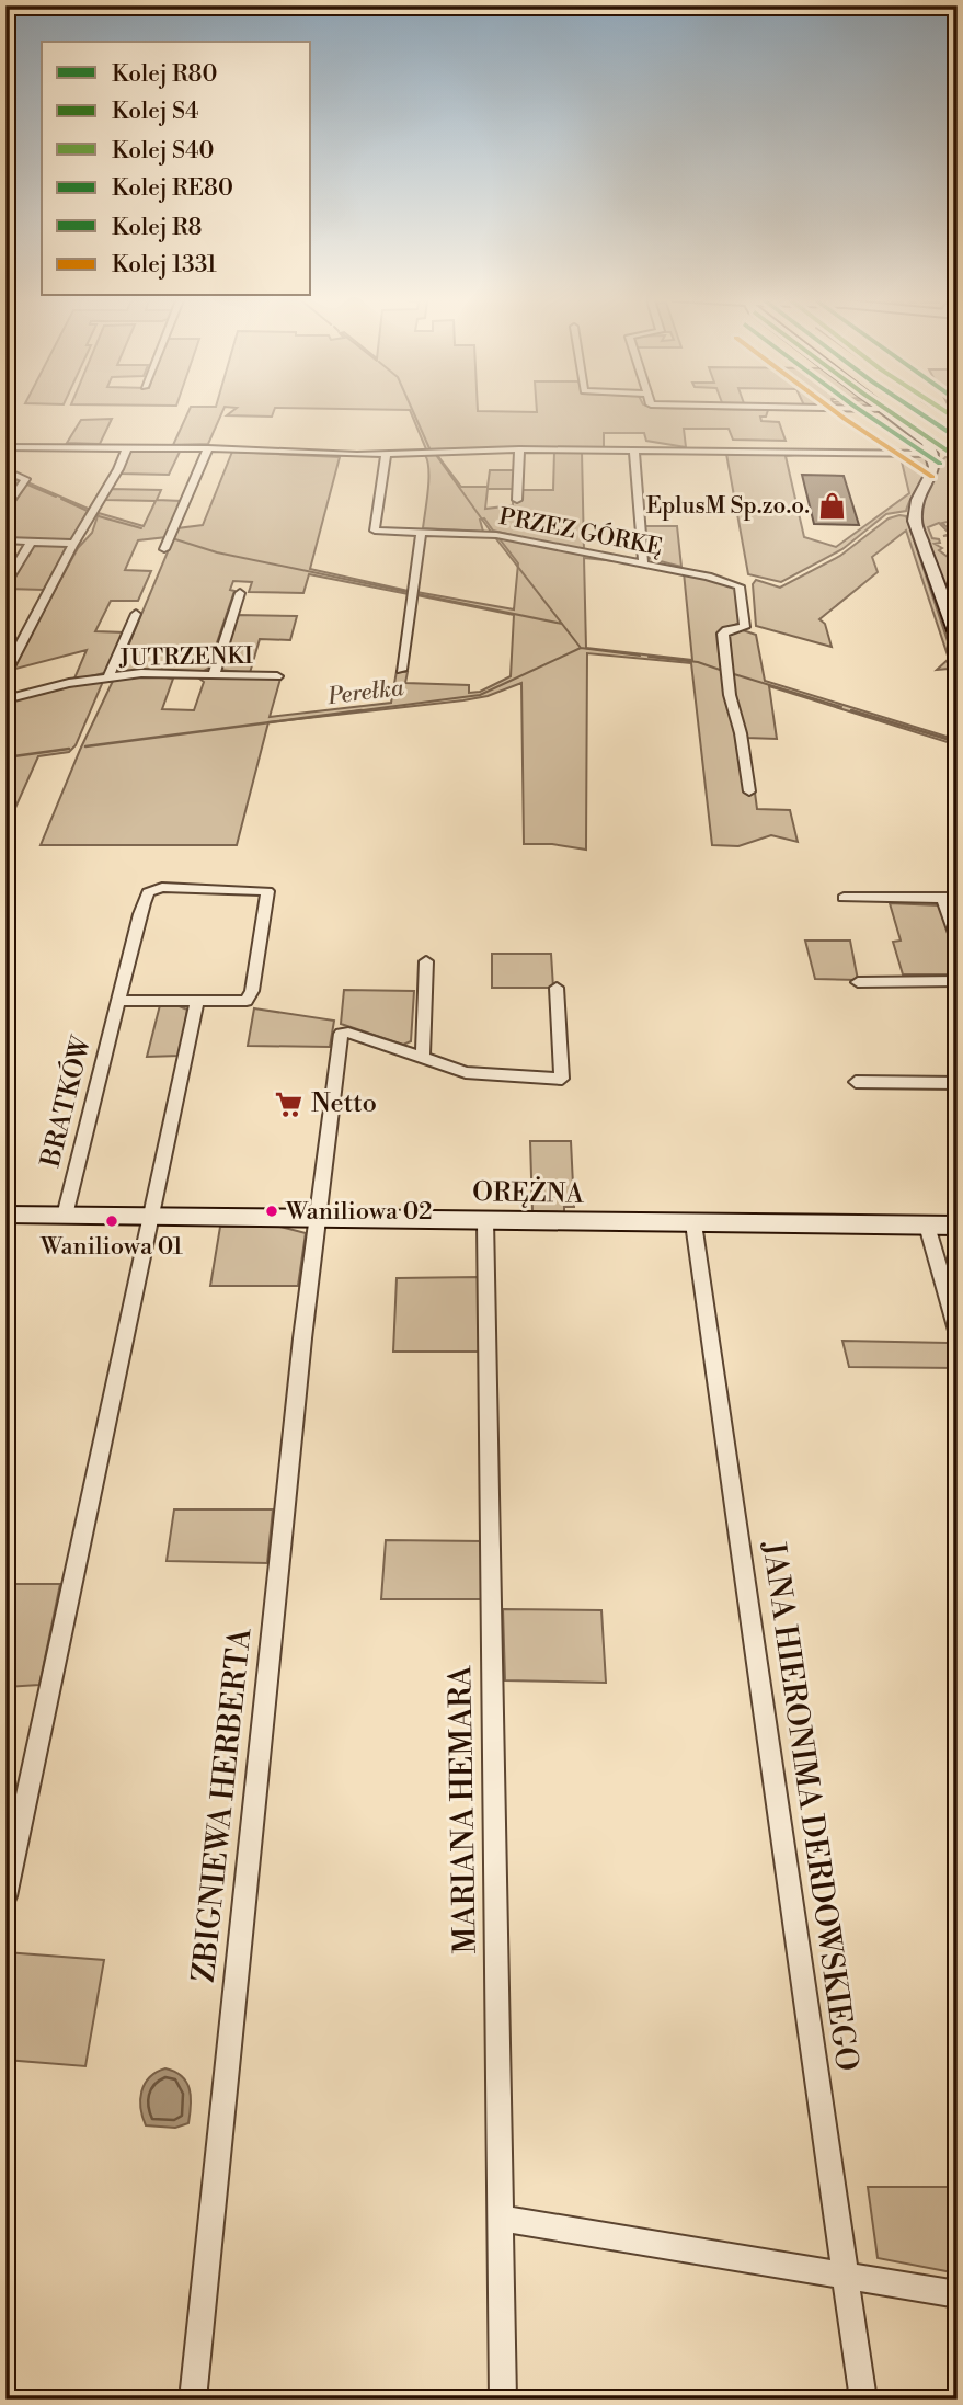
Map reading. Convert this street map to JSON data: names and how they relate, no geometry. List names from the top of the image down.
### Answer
{
  "streets": {
    "street": [
      "PRZEZ GÓRKĘ",
      "JUTRZENKI",
      "BRATKÓW",
      "ORĘŻNA",
      "ZBIGNIEWA HERBERTA",
      "JANA HIERONIMA DERDOWSKIEGO",
      "MARIANA HEMARA"
    ]
  },
  "crossings": [
    ["BRATKÓW", "ORĘŻNA"],
    ["ORĘŻNA", "ZBIGNIEWA HERBERTA"],
    ["ORĘŻNA", "JANA HIERONIMA DERDOWSKIEGO"],
    ["ORĘŻNA", "MARIANA HEMARA"]
  ],
  "water": ["Perełka"],
  "places": {
    "shop": ["EplusM Sp.zo.o."],
    "supermarket": ["Netto"],
    "other": ["Waniliowa 02", "Waniliowa 01"]
  },
  "lines": [
    "rail line R80",
    "rail line S4",
    "rail line S40",
    "rail line RE80",
    "rail line 1331"
  ],
  "legend": [
    "Kolej R80",
    "Kolej S4",
    "Kolej S40",
    "Kolej RE80",
    "Kolej R8",
    "Kolej 1331"
  ]
}
